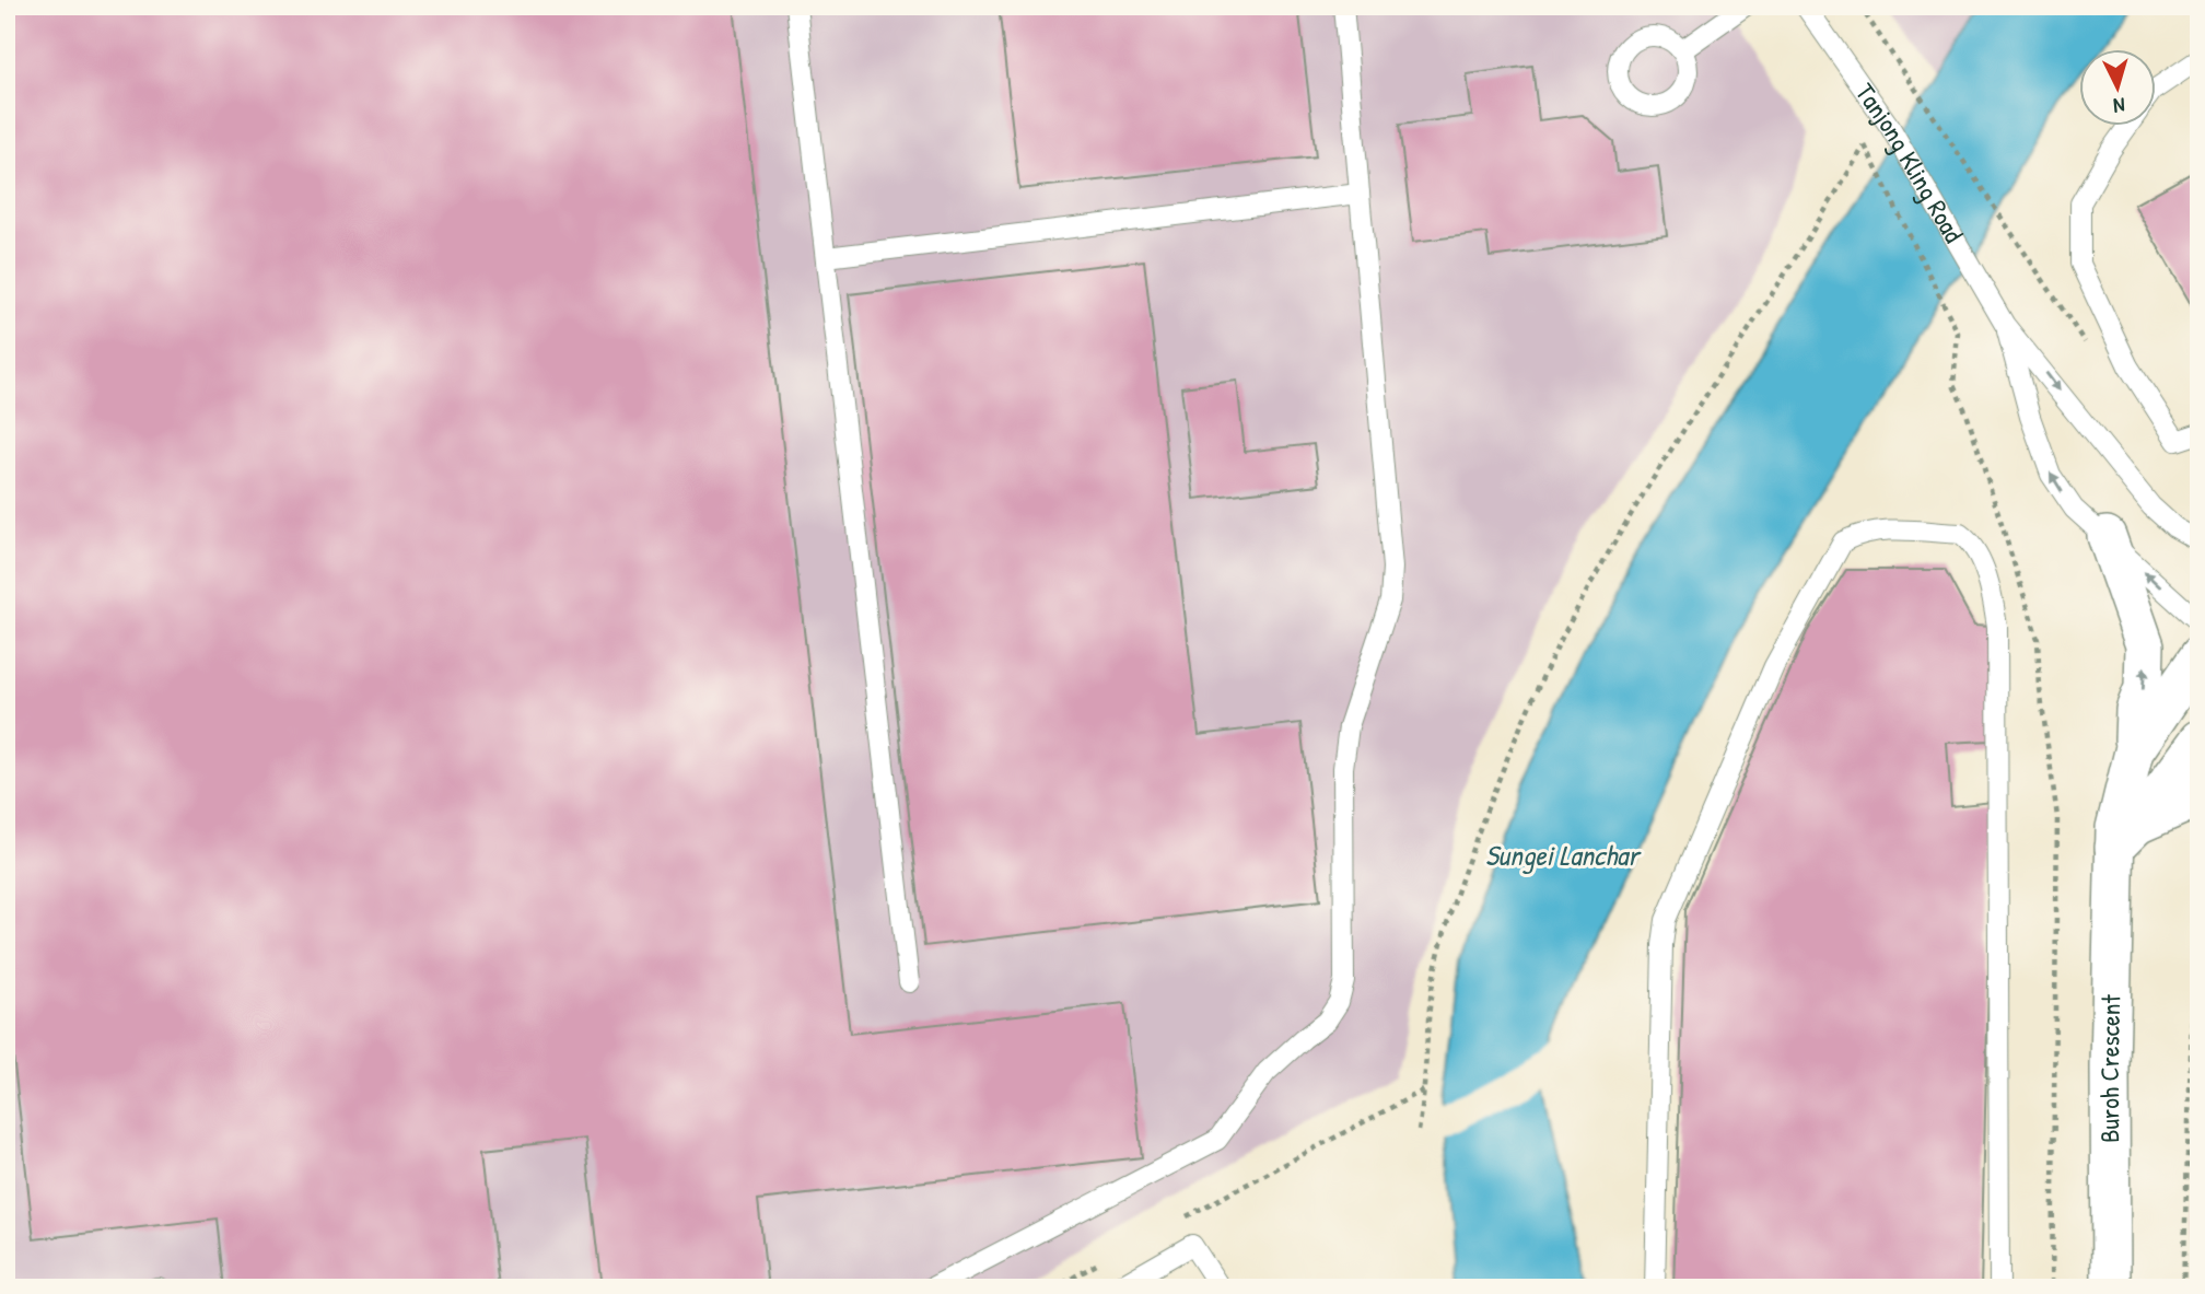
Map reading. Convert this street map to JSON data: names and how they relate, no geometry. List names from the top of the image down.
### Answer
{
  "streets": {
    "street": ["Buroh Crescent"],
    "lane": ["Tanjong Kling Road"]
  },
  "water": ["Sungei Lanchar"],
  "north": "bottom"
}
